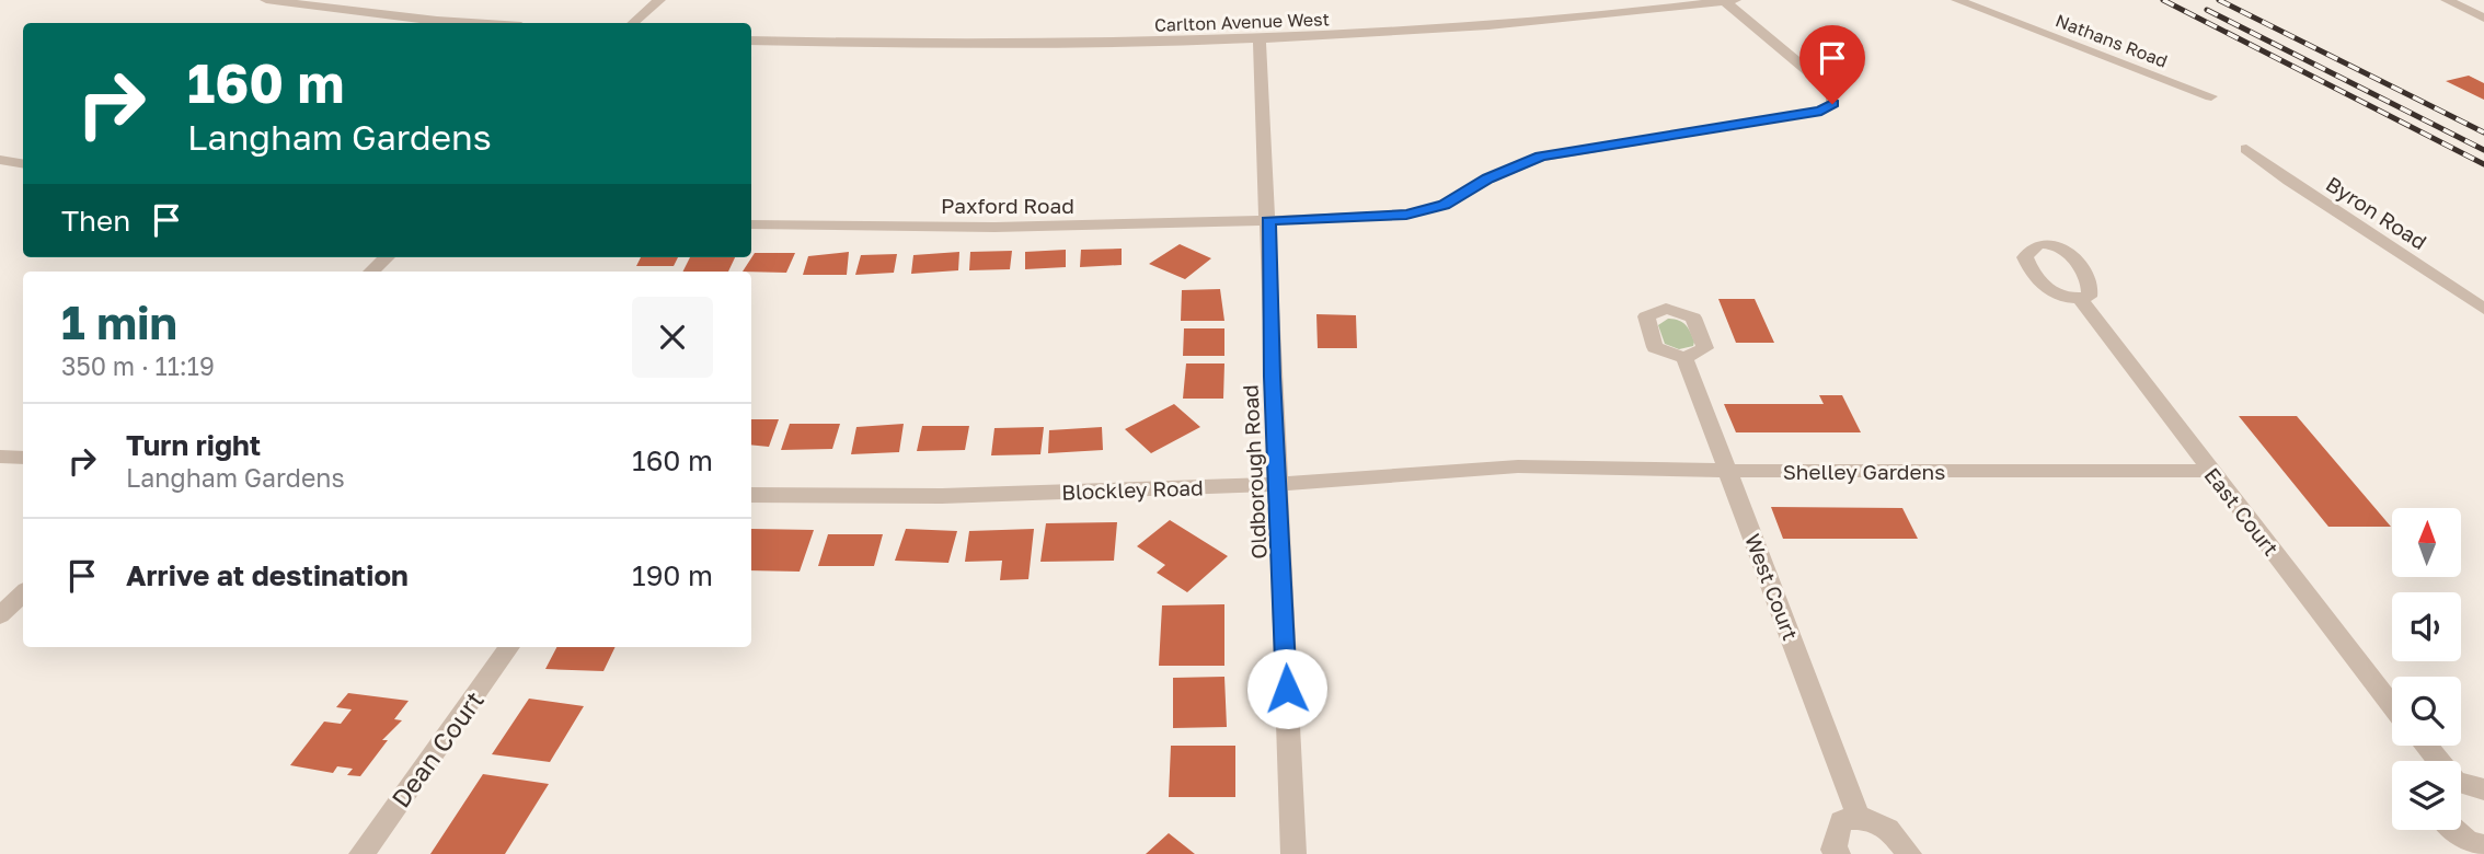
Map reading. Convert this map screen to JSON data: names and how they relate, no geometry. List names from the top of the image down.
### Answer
{
  "streets": {
    "street": [
      "Carlton Avenue West",
      "Nathans Road",
      "Paxford Road",
      "Byron Road",
      "Shelley Gardens",
      "Oldborough Road",
      "Blockley Road",
      "East Court",
      "West Court",
      "Dean Court"
    ]
  },
  "crossings": [
    ["Carlton Avenue West", "Paxford Road"],
    ["Carlton Avenue West", "Oldborough Road"],
    ["Paxford Road", "Oldborough Road"],
    ["Shelley Gardens", "Blockley Road"],
    ["Shelley Gardens", "East Court"],
    ["Shelley Gardens", "West Court"],
    ["Oldborough Road", "Blockley Road"]
  ],
  "north": "top",
  "page": {
    "turn": ["160 m", "Langham Gardens"],
    "then": "Then",
    "heading": ["1 min", "350 m · 11:19"],
    "list": [
      {
        "name": "Turn right",
        "note": "Langham Gardens",
        "value": "160 m"
      },
      {
        "name": "Arrive at destination",
        "value": "190 m"
      }
    ]
  }
}
